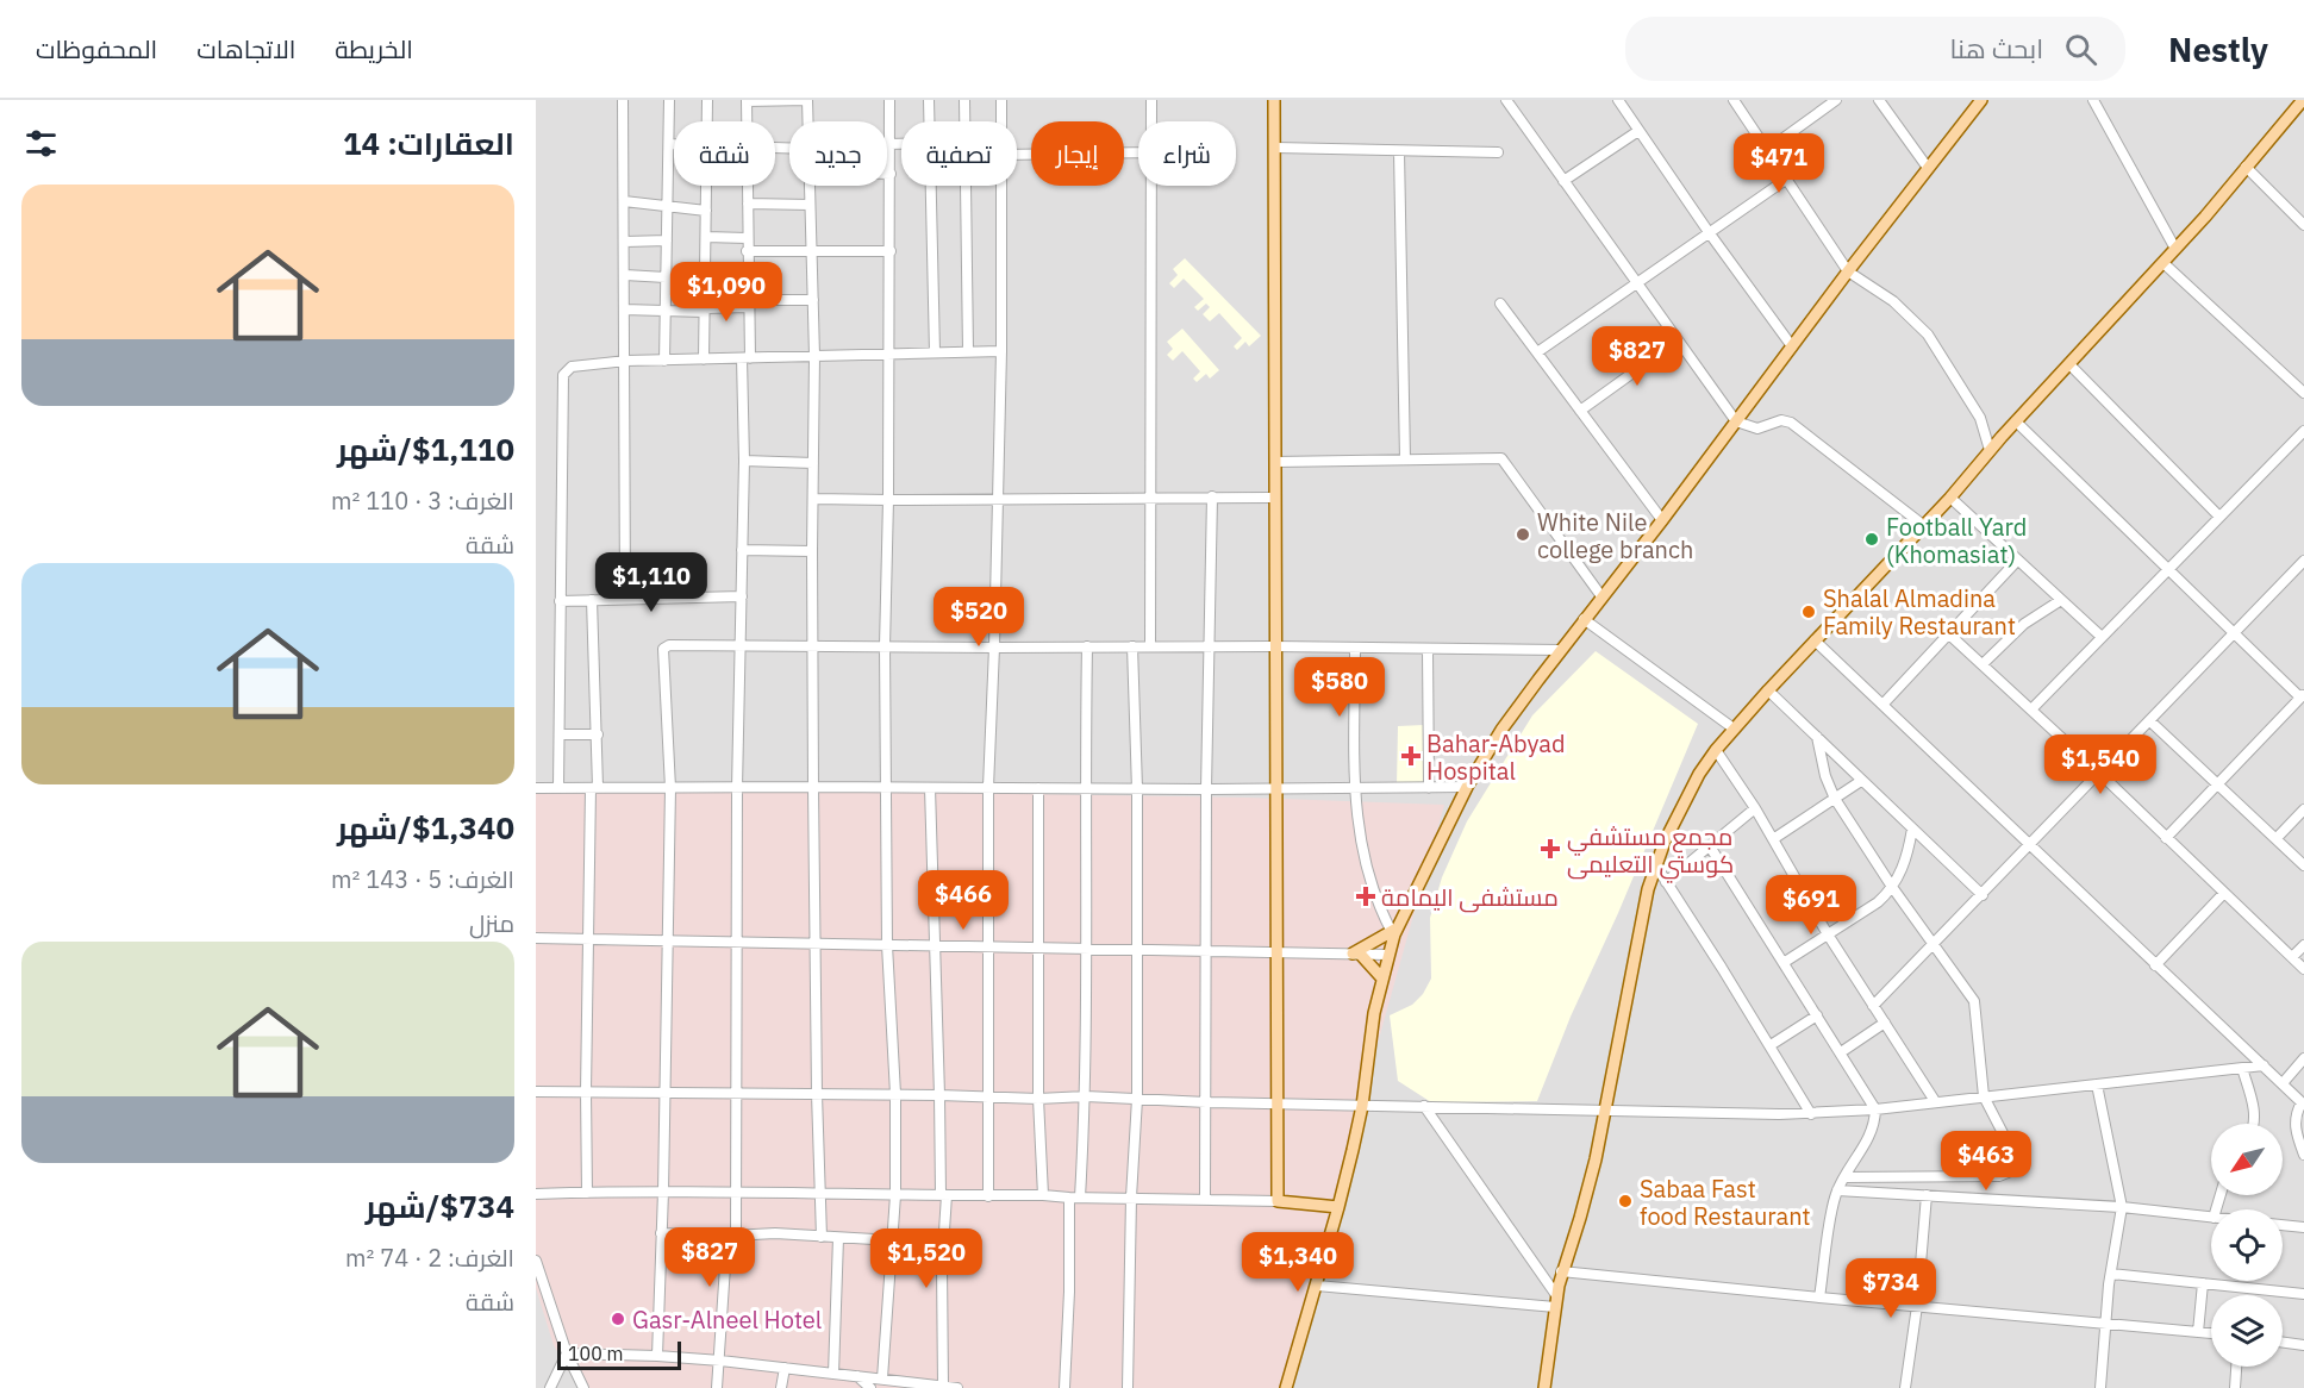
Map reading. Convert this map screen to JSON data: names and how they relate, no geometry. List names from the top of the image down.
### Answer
{
  "places": {
    "other": [
      "White Nile college branch",
      "Football Yard (Khomasiat)",
      "Shalal Almadina Family Restaurant",
      "Sabaa Fast food Restaurant",
      "Gasr-Alneel Hotel"
    ],
    "health": ["Bahar-Abyad Hospital", "مجمع مستشفي كوستي التعليمى", "مستشفى اليمامة"]
  },
  "scale_bar": "100 m",
  "north": "bottom left",
  "page": {
    "header": "Nestly",
    "search": "ابحث هنا",
    "nav": ["الخريطة", "الاتجاهات", "المحفوظات"],
    "heading": "العقارات: 14",
    "chip": [
      "شراء",
      "إيجار",
      "تصفية",
      "جديد",
      "شقة"
    ],
    "price": [
      "$471",
      "$1,090",
      "$827",
      "$1,110",
      "$520",
      "$580",
      "$1,540",
      "$466",
      "$691",
      "$463",
      "$827",
      "$1,520",
      "$1,340",
      "$734"
    ],
    "list": [
      {
        "name": "$1,110/شهر",
        "note": "الغرف: 3 · 110 m² · شقة"
      },
      {
        "name": "$1,340/شهر",
        "note": "الغرف: 5 · 143 m² · منزل"
      },
      {
        "name": "$734/شهر",
        "note": "الغرف: 2 · 74 m² · شقة"
      }
    ],
    "scale": "100 m"
  }
}
